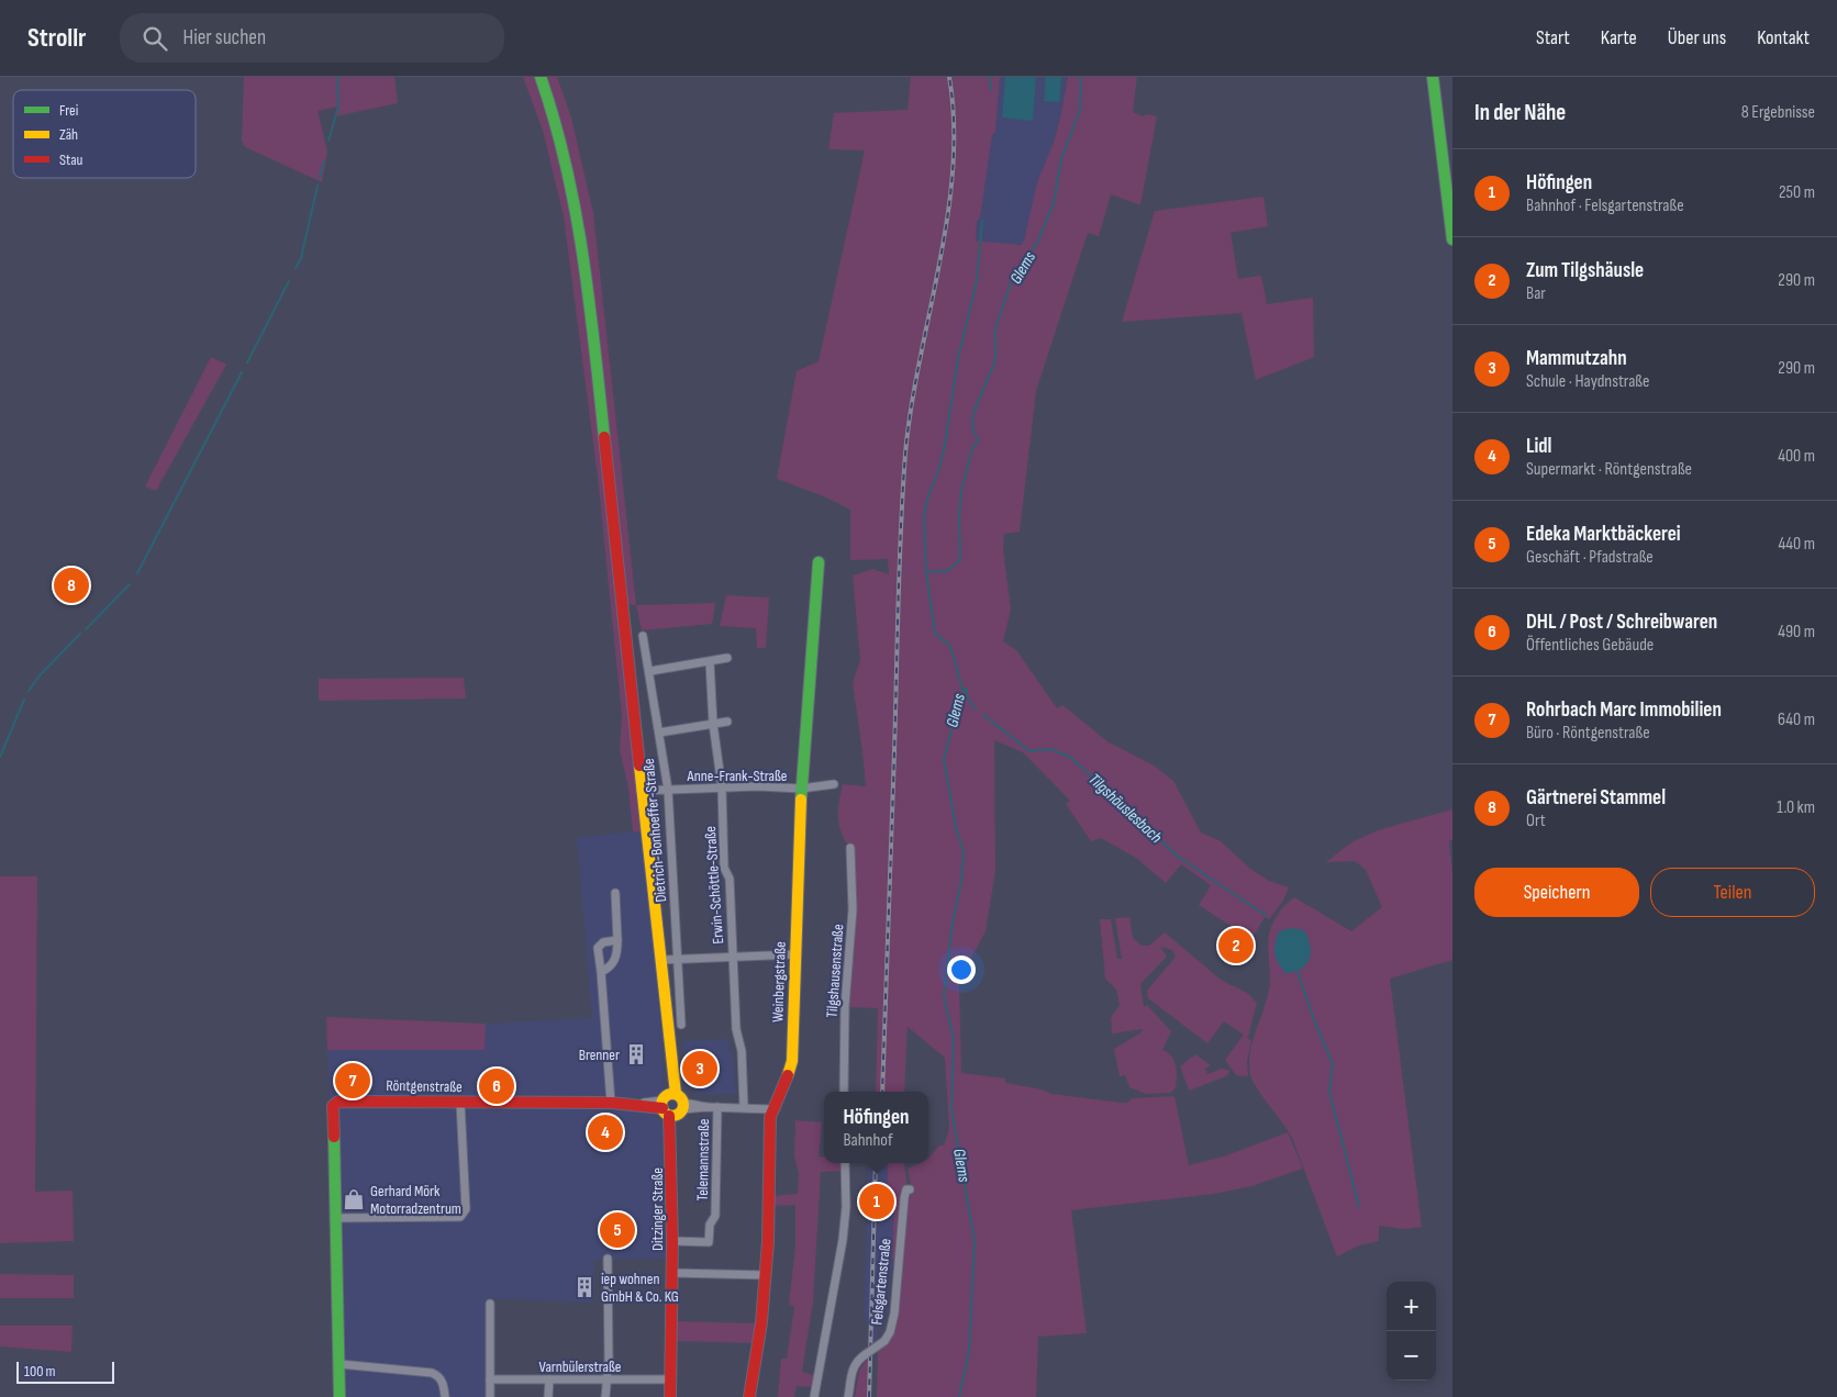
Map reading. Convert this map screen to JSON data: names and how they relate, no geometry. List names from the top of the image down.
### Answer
{
  "streets": {
    "street": [
      "Anne-Frank-Straße",
      "Dietrich-Bonhoeffer-Straße",
      "Erwin-Schöttle-Straße",
      "Tilgshausenstraße",
      "Weinbergstraße",
      "Röntgenstraße",
      "Telemannstraße",
      "Ditzinger Straße",
      "Felsgartenstraße",
      "Varnbülerstraße"
    ]
  },
  "crossings": [
    ["Anne-Frank-Straße", "Dietrich-Bonhoeffer-Straße"],
    ["Anne-Frank-Straße", "Erwin-Schöttle-Straße"],
    ["Anne-Frank-Straße", "Weinbergstraße"],
    ["Anne-Frank-Straße", "Ditzinger Straße"],
    ["Röntgenstraße", "Ditzinger Straße"],
    ["Telemannstraße", "Ditzinger Straße"],
    ["Ditzinger Straße", "Varnbülerstraße"]
  ],
  "water": ["Glems", "Tilgshäuslesbach"],
  "places": {
    "building": ["Brenner", "iep wohnen GmbH & Co. KG"],
    "shop": ["Gerhard Mörk Motorradzentrum"]
  },
  "legend": ["Frei", "Zäh", "Stau"],
  "scale_bar": "100 m",
  "page": {
    "header": "Strollr",
    "search": "Hier suchen",
    "nav": [
      "Start",
      "Karte",
      "Über uns",
      "Kontakt"
    ],
    "heading": ["In der Nähe", "8 Ergebnisse"],
    "list": [
      {
        "mark": "1",
        "name": "Höfingen",
        "note": "Bahnhof · Felsgartenstraße",
        "value": "250 m"
      },
      {
        "mark": "2",
        "name": "Zum Tilgshäusle",
        "note": "Bar",
        "value": "290 m"
      },
      {
        "mark": "3",
        "name": "Mammutzahn",
        "note": "Schule · Haydnstraße",
        "value": "290 m"
      },
      {
        "mark": "4",
        "name": "Lidl",
        "note": "Supermarkt · Röntgenstraße",
        "value": "400 m"
      },
      {
        "mark": "5",
        "name": "Edeka Marktbäckerei",
        "note": "Geschäft · Pfadstraße",
        "value": "440 m"
      },
      {
        "mark": "6",
        "name": "DHL / Post / Schreibwaren",
        "note": "Öffentliches Gebäude",
        "value": "490 m"
      },
      {
        "mark": "7",
        "name": "Rohrbach Marc Immobilien",
        "note": "Büro · Röntgenstraße",
        "value": "640 m"
      },
      {
        "mark": "8",
        "name": "Gärtnerei Stammel",
        "note": "Ort",
        "value": "1.0 km"
      }
    ],
    "pins": [
      "8",
      "2",
      "3",
      "7",
      "6",
      "4",
      "1",
      "5"
    ],
    "buttons": ["Speichern", "Teilen"],
    "popup": ["Höfingen", "Bahnhof"],
    "map_buttons": ["+", "−"],
    "scale": "100 m"
  }
}
